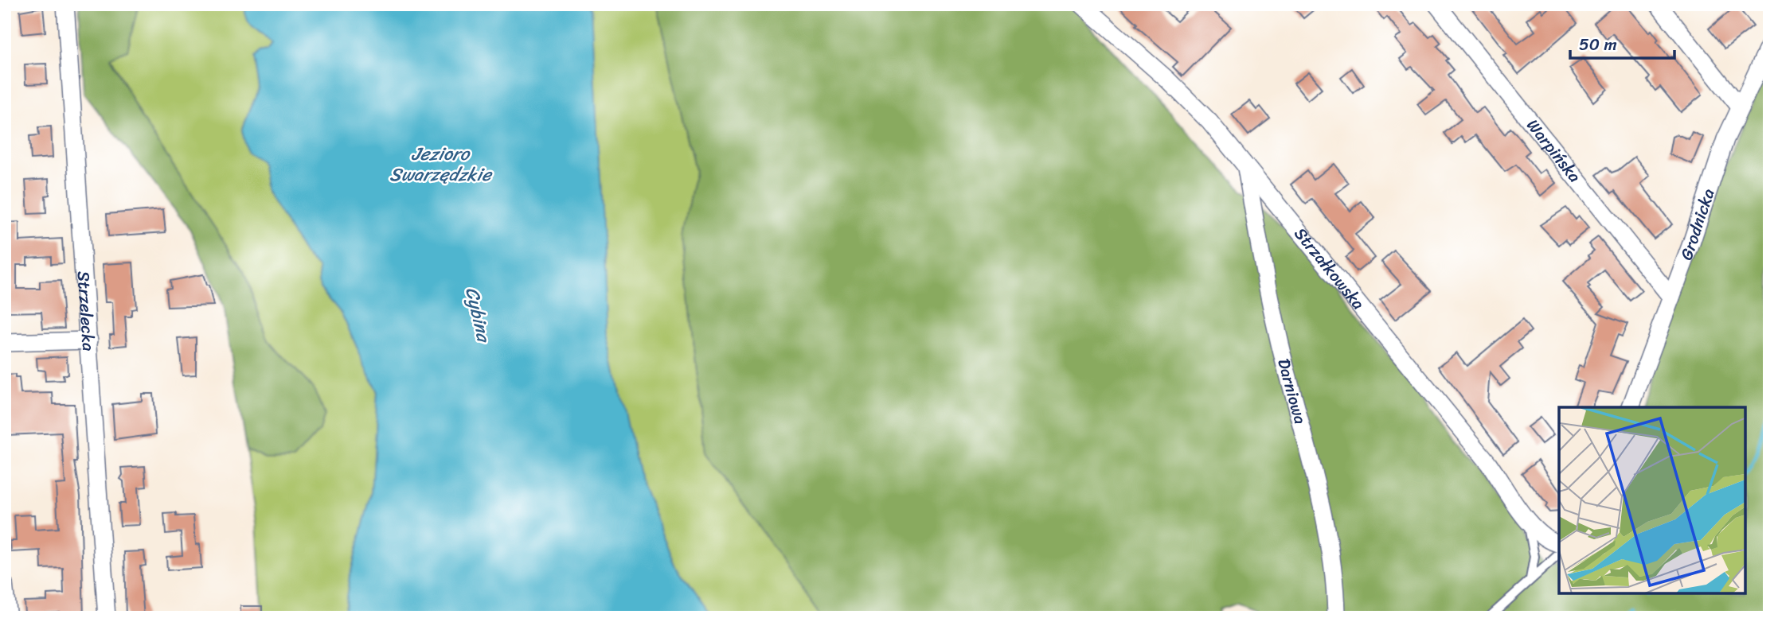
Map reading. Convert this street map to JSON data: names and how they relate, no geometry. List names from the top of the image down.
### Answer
{
  "streets": {
    "street": [
      "Warpińska",
      "Grodnicka",
      "Strzałkowska",
      "Strzelecka",
      "Darniowa"
    ]
  },
  "crossings": [
    ["Warpińska", "Grodnicka"],
    ["Strzałkowska", "Darniowa"]
  ],
  "water": ["Jezioro Swarzędzkie", "Cybina"],
  "scale_bar": "50 m"
}
